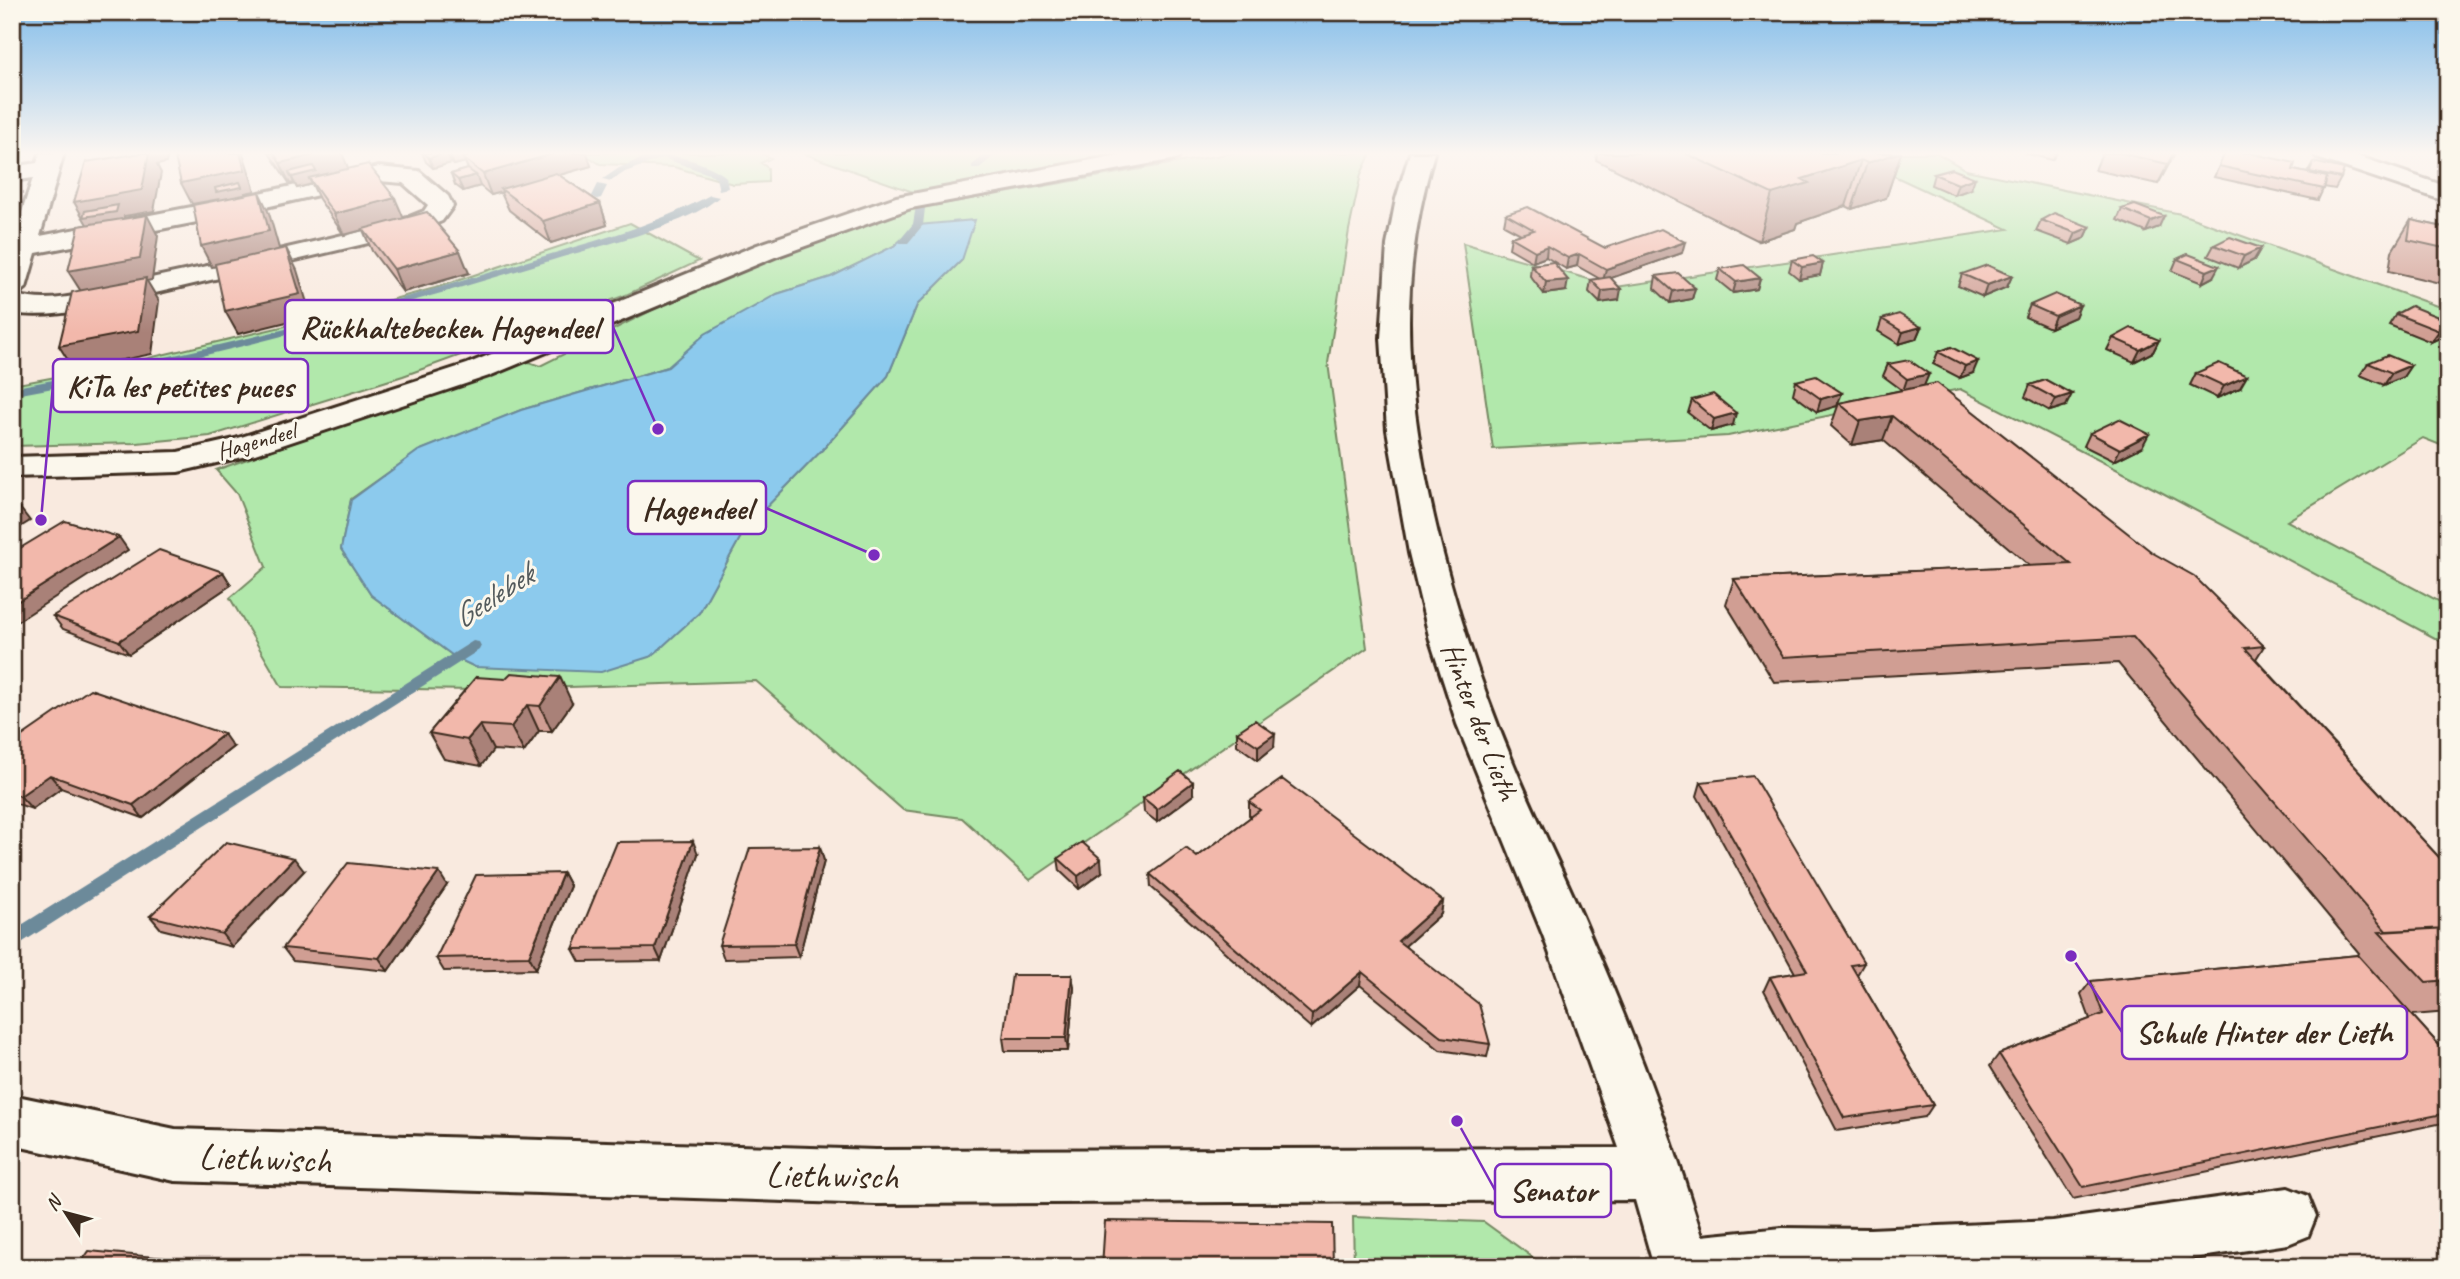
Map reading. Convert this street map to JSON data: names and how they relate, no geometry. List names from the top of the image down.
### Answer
{
  "streets": {
    "street": ["Hagendeel", "Hinter der Lieth", "Liethwisch"]
  },
  "crossings": [
    ["Hinter der Lieth", "Liethwisch"]
  ],
  "water": ["Geelebek"],
  "places": [
    "Rückhaltebecken Hagendeel",
    "KiTa les petites puces",
    "Hagendeel",
    "Schule Hinter der Lieth",
    "Senator"
  ],
  "north": "top left"
}
